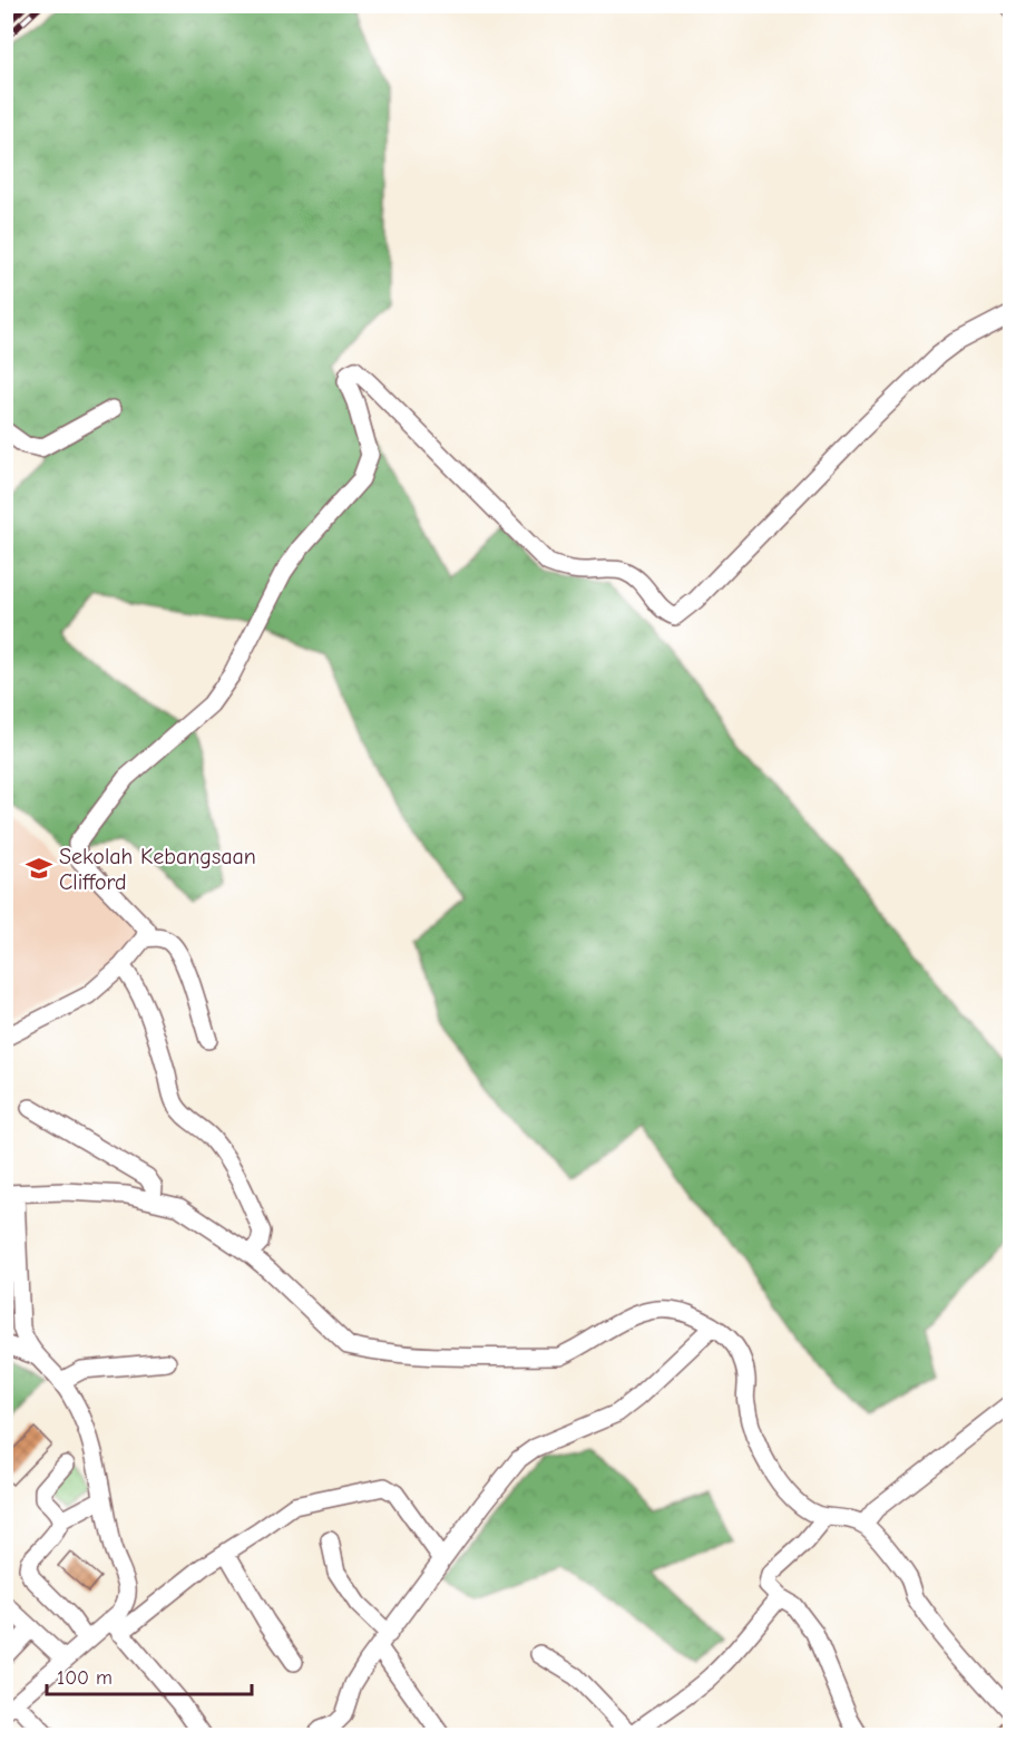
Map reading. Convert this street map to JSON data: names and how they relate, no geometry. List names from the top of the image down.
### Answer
{
  "places": {
    "school or university": ["Sekolah Kebangsaan Clifford"]
  },
  "scale_bar": "100 m"
}
